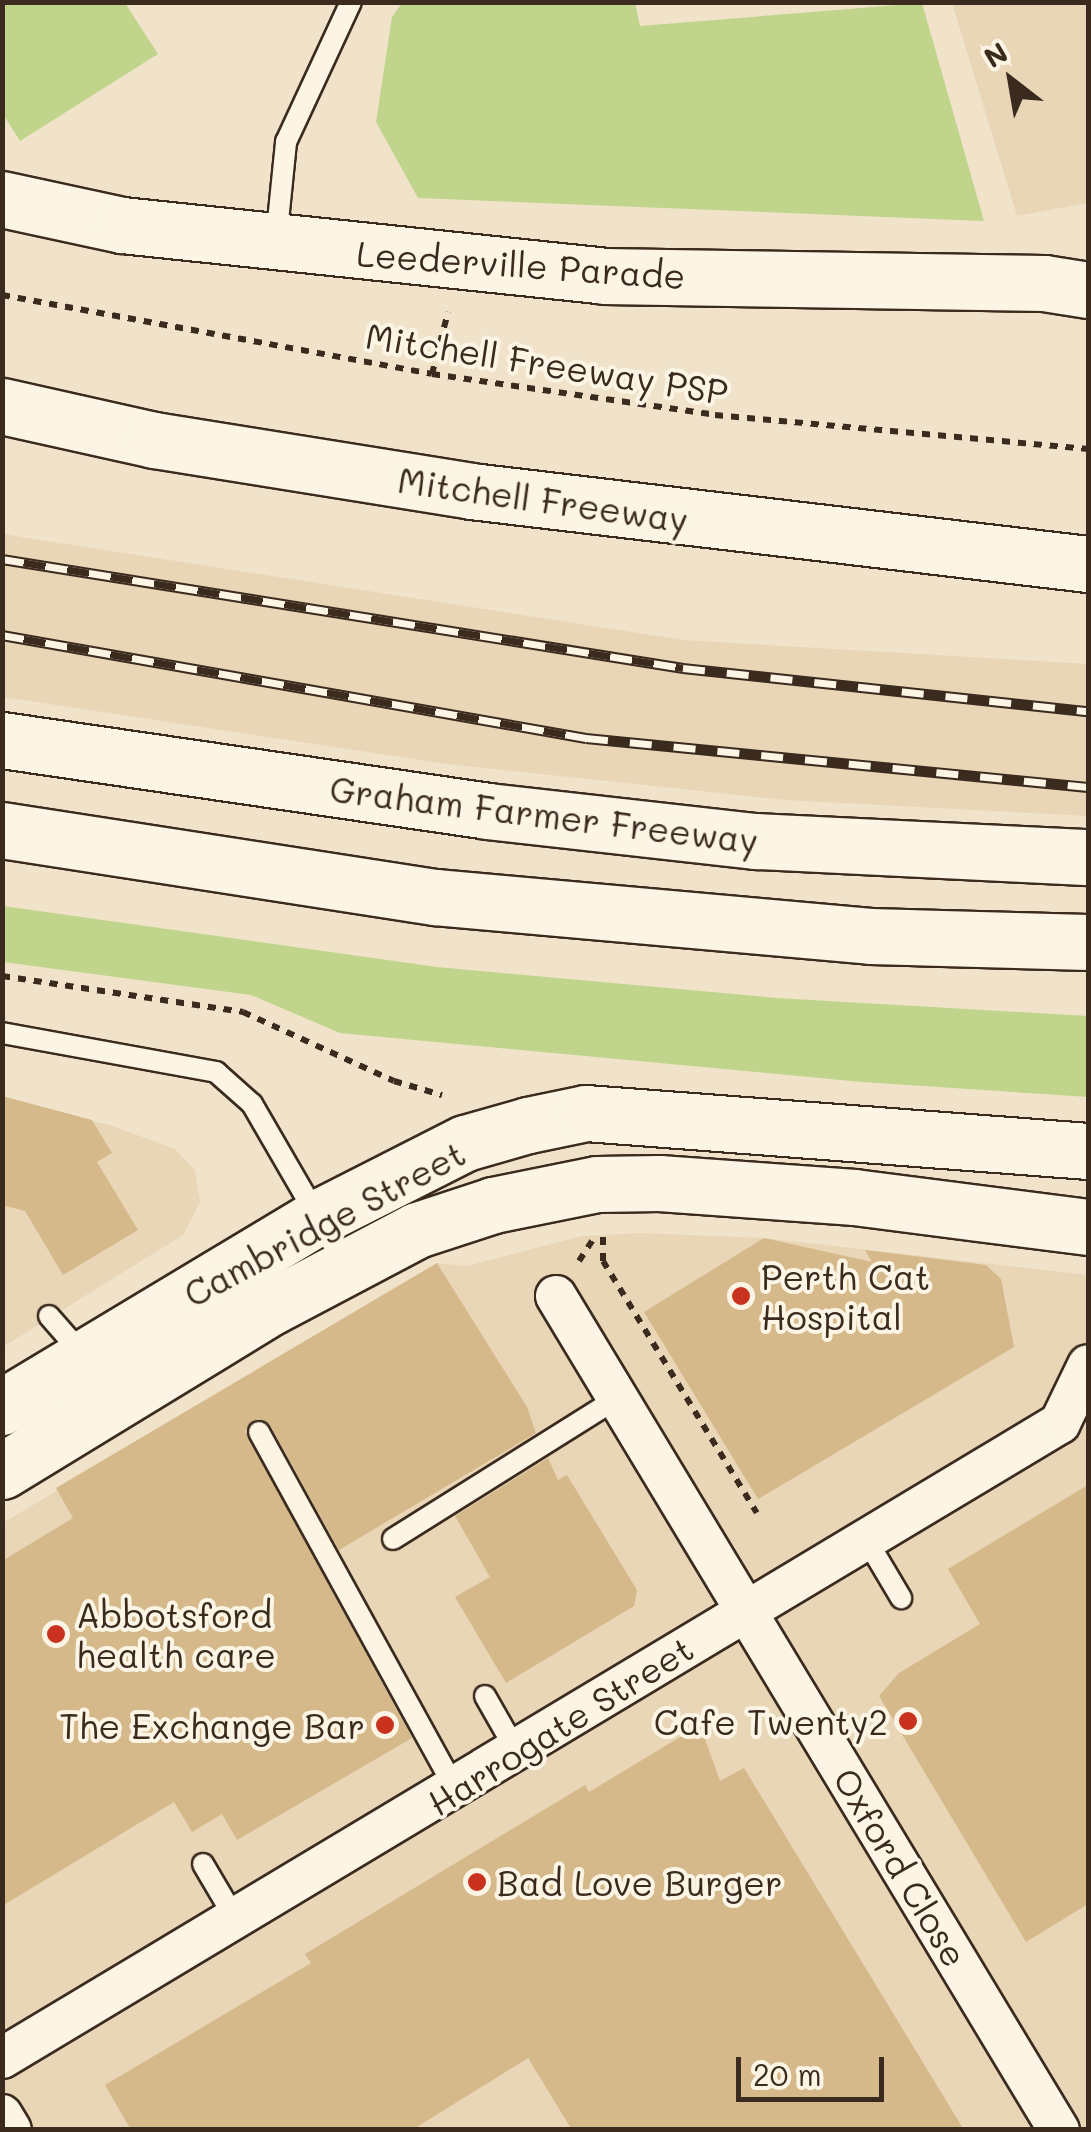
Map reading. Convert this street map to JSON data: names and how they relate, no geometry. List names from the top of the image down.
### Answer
{
  "streets": {
    "main road": [
      "Leederville Parade",
      "Mitchell Freeway",
      "Graham Farmer Freeway",
      "Cambridge Street"
    ],
    "street": ["Harrogate Street", "Oxford Close"],
    "path": ["Mitchell Freeway PSP"]
  },
  "crossings": [
    ["Harrogate Street", "Oxford Close"]
  ],
  "places": [
    "Perth Cat Hospital",
    "Abbotsford health care",
    "Cafe Twenty2",
    "The Exchange Bar",
    "Bad Love Burger"
  ],
  "scale_bar": "20 m",
  "north": "top left"
}
